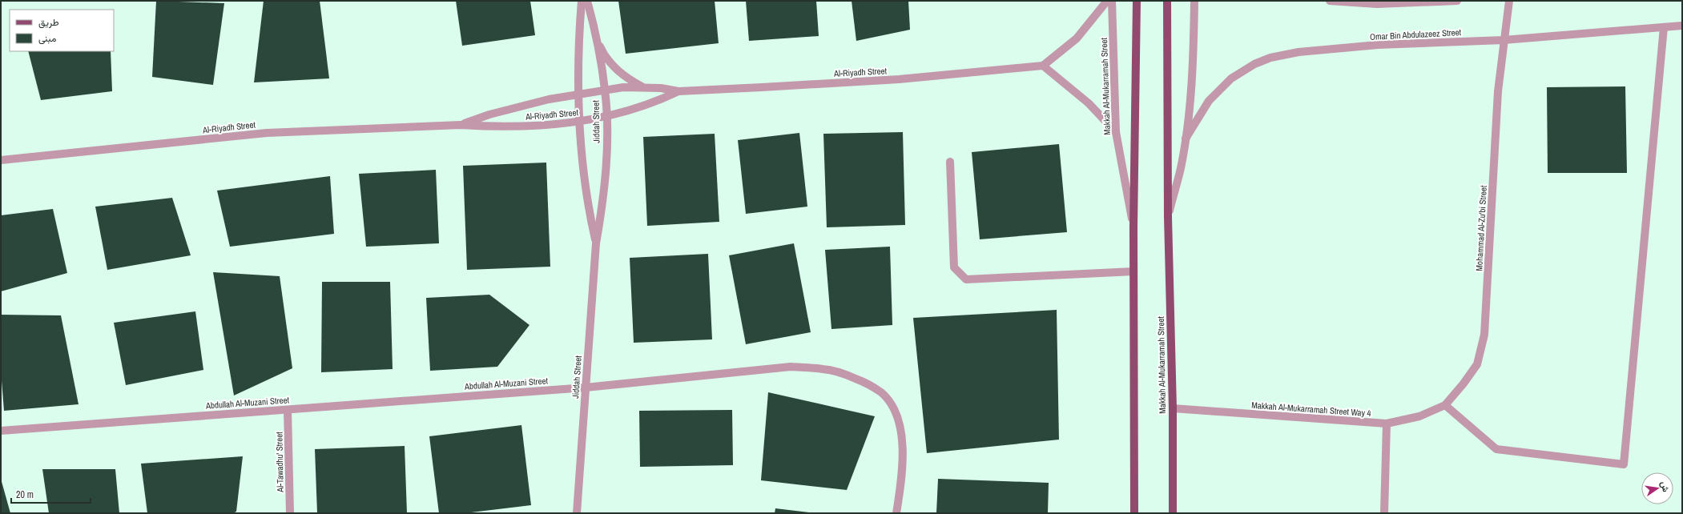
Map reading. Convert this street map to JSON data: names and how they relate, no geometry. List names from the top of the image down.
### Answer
{
  "streets": {
    "main road": ["Makkah Al-Mukarramah Street"],
    "street": [
      "Omar Bin Abdulazeez Street",
      "Al-Riyadh Street",
      "Jiddah Street",
      "Mohammad Al-Zu'bi Street",
      "Abdullah Al-Muzani Street",
      "Makkah Al-Mukarramah Street Way 4",
      "Al-Tawadhu' Street"
    ]
  },
  "crossings": [
    ["Omar Bin Abdulazeez Street", "Makkah Al-Mukarramah Street"],
    ["Omar Bin Abdulazeez Street", "Mohammad Al-Zu'bi Street"],
    ["Al-Riyadh Street", "Jiddah Street"],
    ["Makkah Al-Mukarramah Street", "Makkah Al-Mukarramah Street Way 4"],
    ["Jiddah Street", "Abdullah Al-Muzani Street"],
    ["Mohammad Al-Zu'bi Street", "Makkah Al-Mukarramah Street Way 4"],
    ["Abdullah Al-Muzani Street", "Al-Tawadhu' Street"]
  ],
  "legend": ["طريق", "مبنى"],
  "scale_bar": "20 m",
  "north": "right"
}
